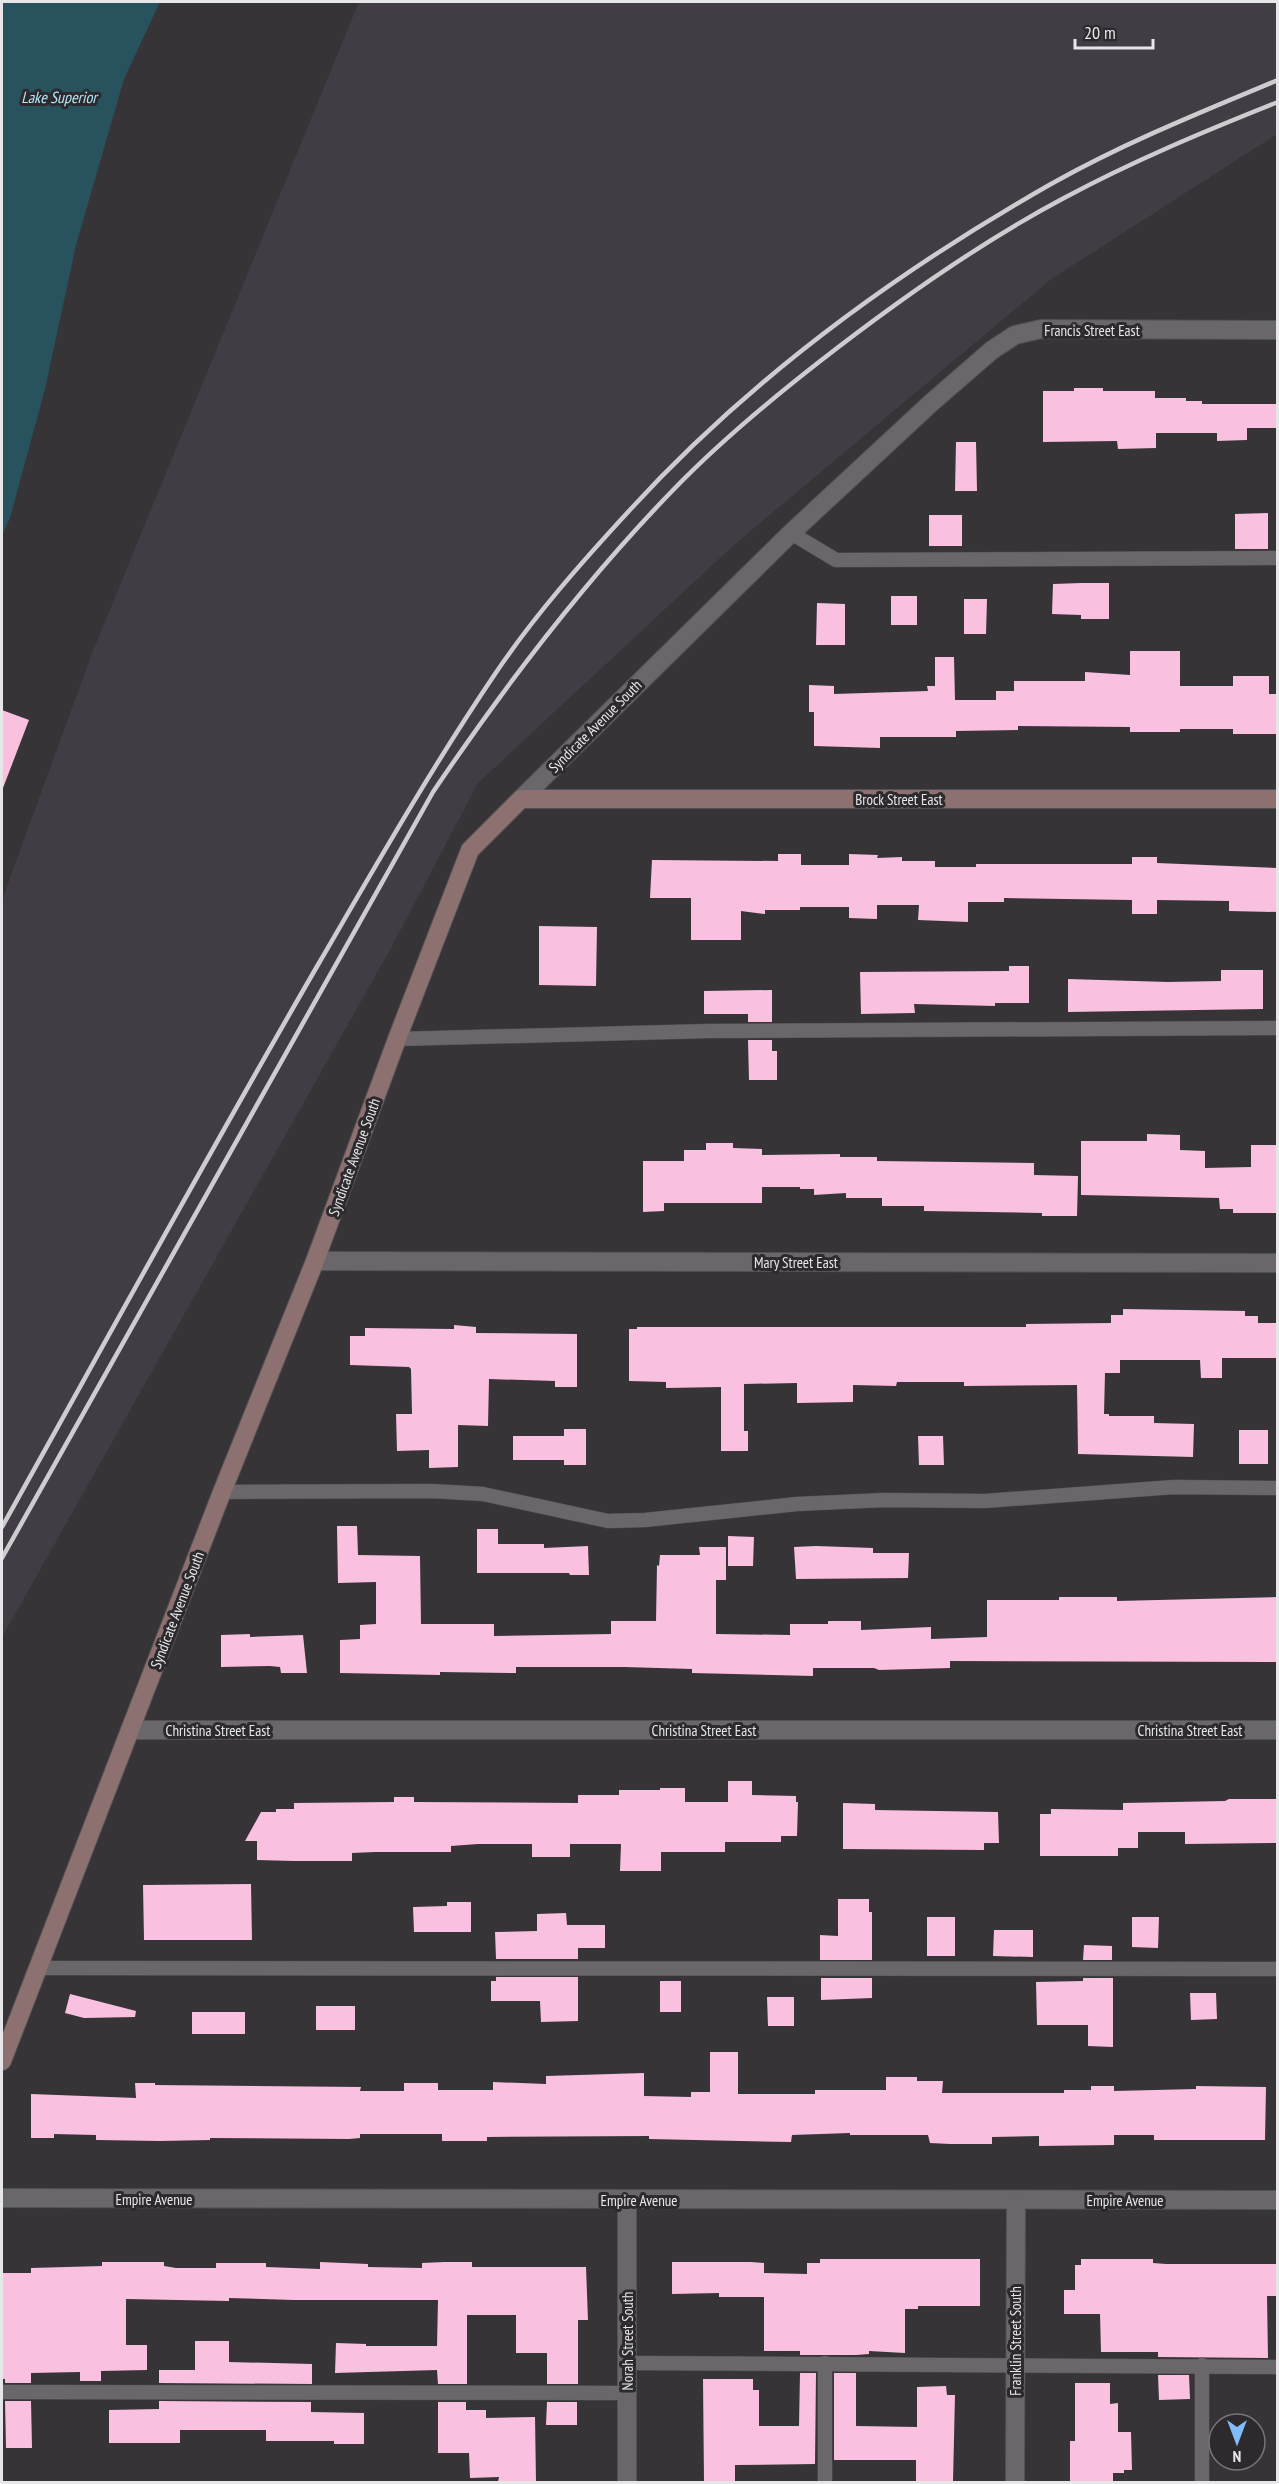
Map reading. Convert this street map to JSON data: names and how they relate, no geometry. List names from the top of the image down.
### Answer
{
  "streets": {
    "street": [
      "Francis Street East",
      "Syndicate Avenue South",
      "Brock Street East",
      "Mary Street East",
      "Christina Street East",
      "Empire Avenue",
      "Norah Street South",
      "Franklin Street South"
    ]
  },
  "crossings": [
    ["Francis Street East", "Syndicate Avenue South"],
    ["Syndicate Avenue South", "Brock Street East"],
    ["Syndicate Avenue South", "Mary Street East"],
    ["Syndicate Avenue South", "Christina Street East"],
    ["Empire Avenue", "Norah Street South"],
    ["Empire Avenue", "Franklin Street South"]
  ],
  "water": ["Lake Superior"],
  "scale_bar": "20 m",
  "north": "bottom"
}
